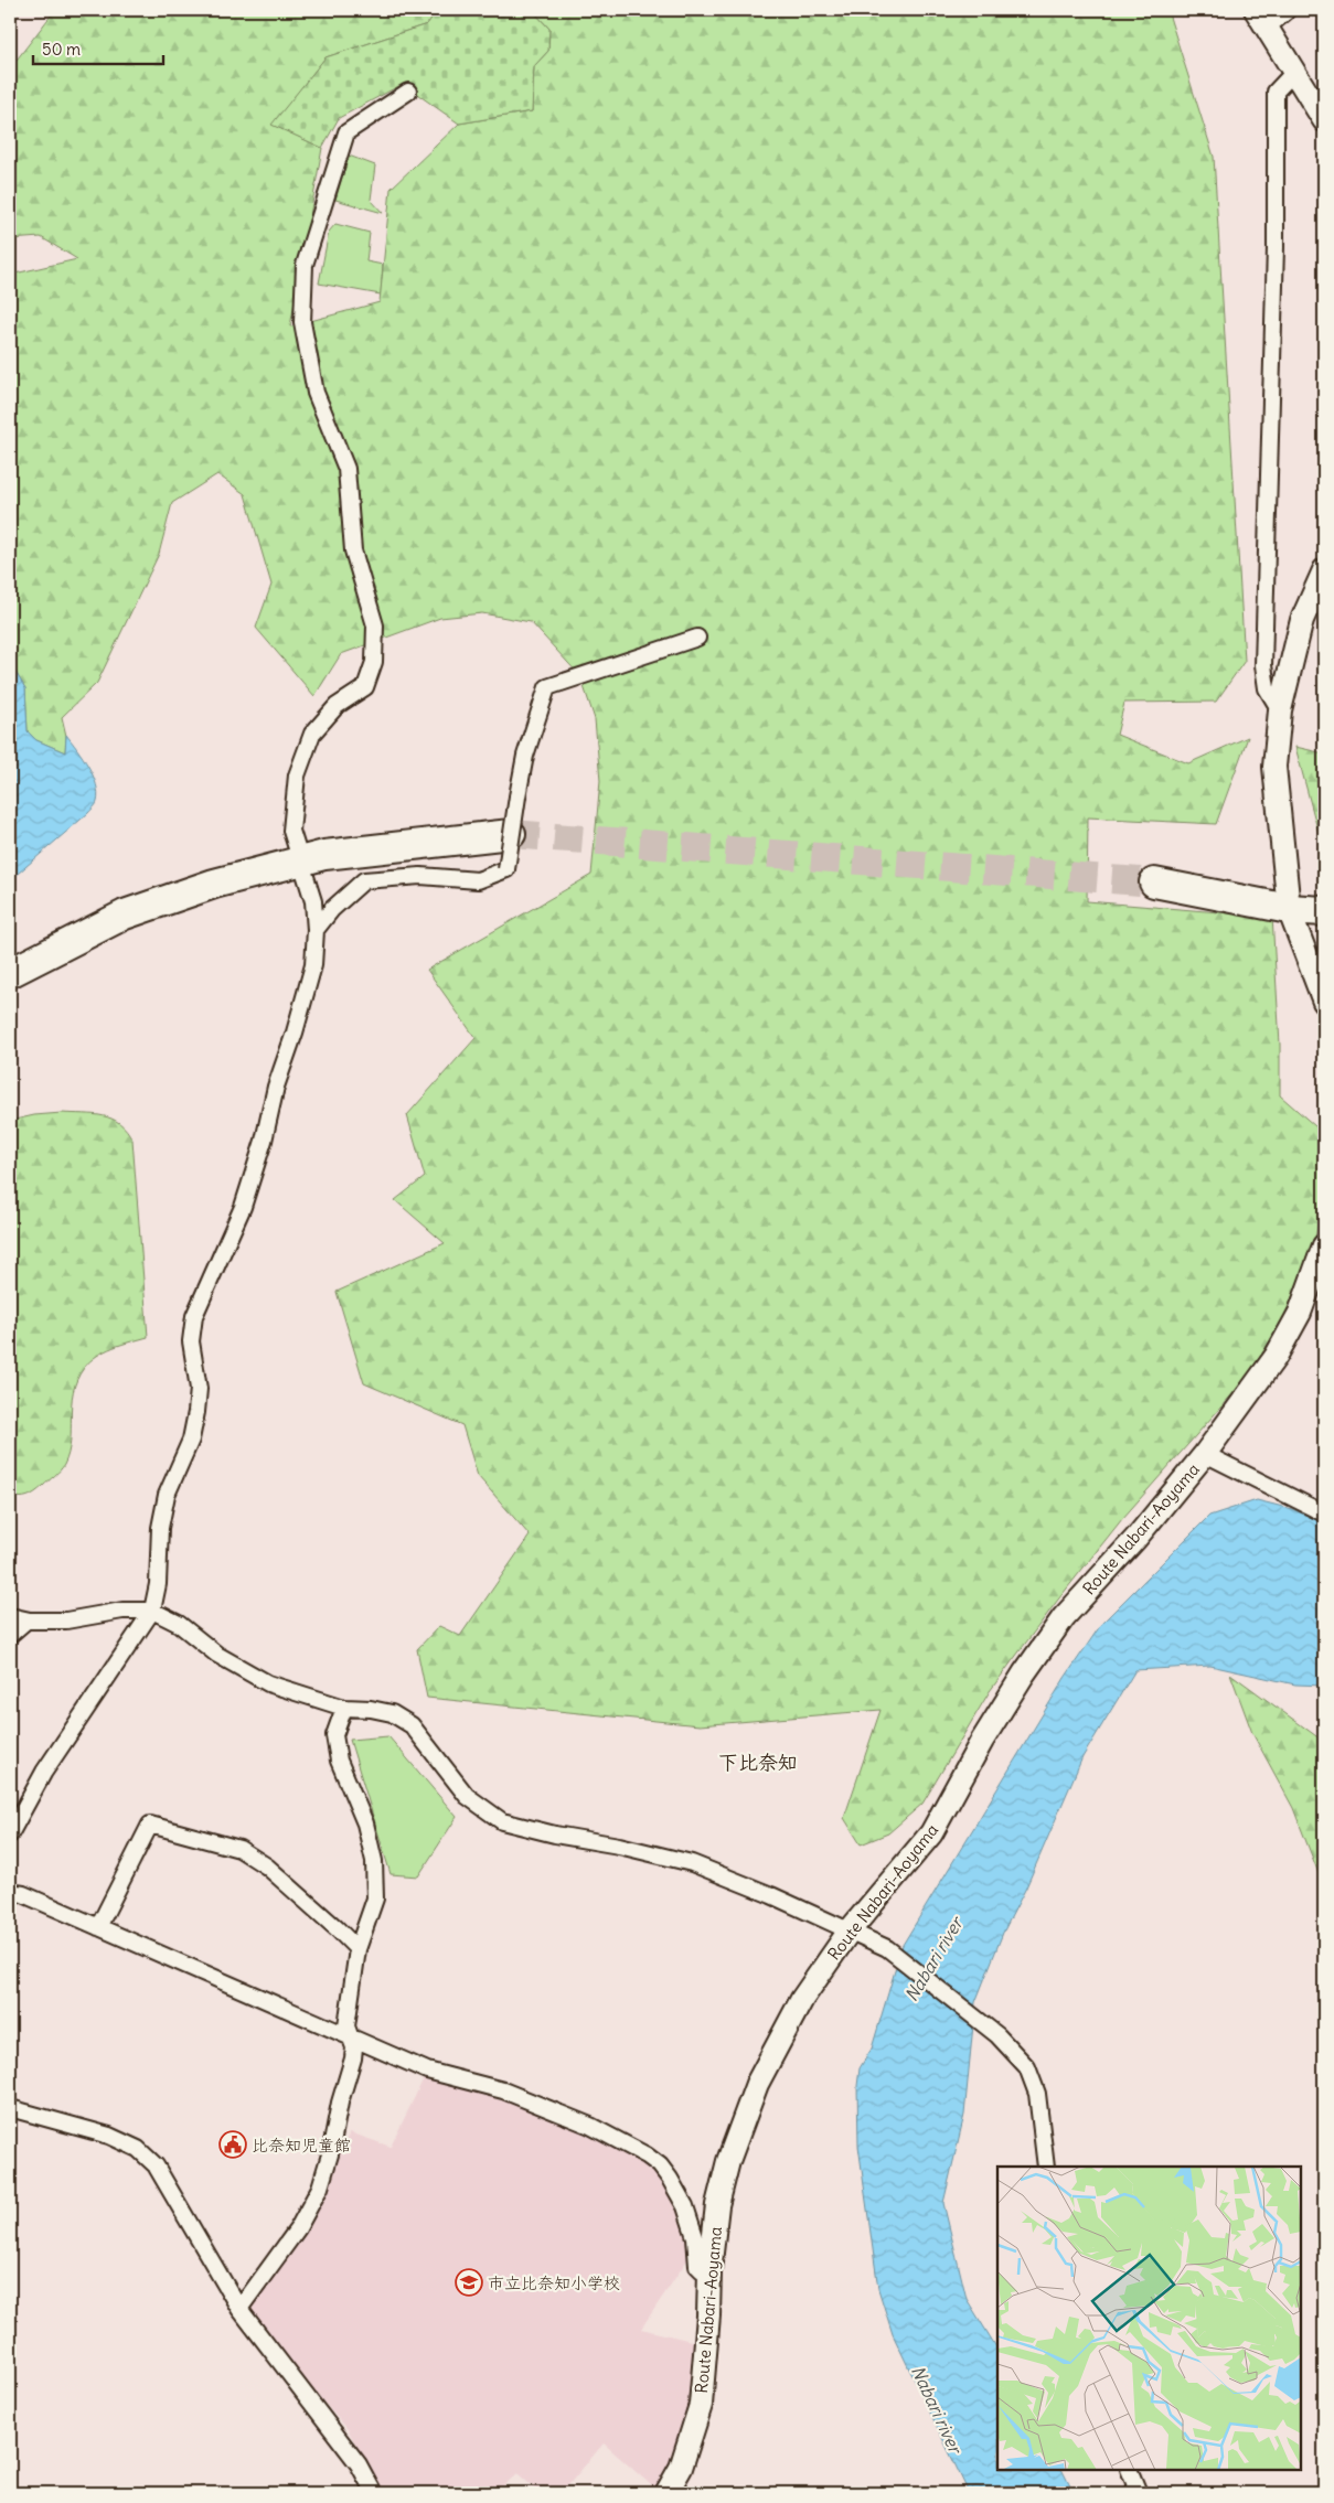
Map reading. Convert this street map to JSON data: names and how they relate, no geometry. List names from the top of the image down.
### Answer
{
  "streets": {
    "main road": ["Route Nabari-Aoyama"]
  },
  "districts": ["下比奈知"],
  "water": ["Nabari river"],
  "places": {
    "public building": ["比奈知児童館"],
    "school or university": ["市立比奈知小学校"]
  },
  "scale_bar": "50 m"
}
